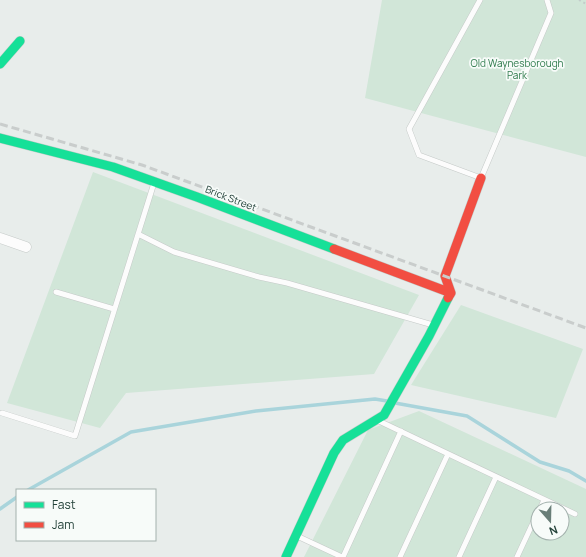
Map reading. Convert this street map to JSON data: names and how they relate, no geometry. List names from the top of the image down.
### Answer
{
  "streets": {
    "street": ["Brick Street"]
  },
  "parks": ["Old Waynesborough Park"],
  "legend": ["Fast", "Jam"],
  "north": "bottom"
}
